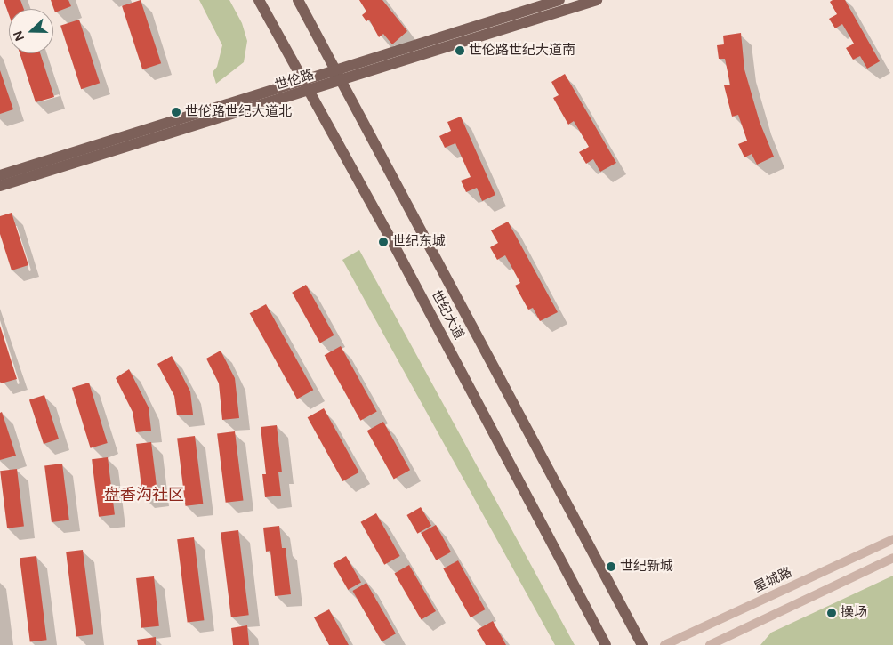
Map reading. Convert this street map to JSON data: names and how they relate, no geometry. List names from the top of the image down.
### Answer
{
  "streets": {
    "main road": ["世伦路", "世纪大道"],
    "street": ["星城路"]
  },
  "crossings": [
    ["世伦路", "世纪大道"]
  ],
  "districts": ["盘香沟社区"],
  "places": [
    "世伦路世纪大道南",
    "世伦路世纪大道北",
    "世纪东城",
    "世纪新城",
    "操场"
  ],
  "north": "left"
}
